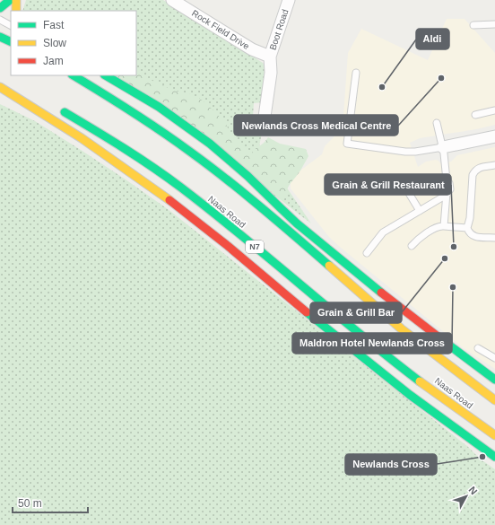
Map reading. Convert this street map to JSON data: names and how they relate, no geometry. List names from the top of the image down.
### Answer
{
  "streets": {
    "main road": ["Naas Road", "N7"],
    "street": ["Rock Field Drive", "Boot Road"]
  },
  "crossings": [
    ["Rock Field Drive", "Boot Road"]
  ],
  "places": [
    "Newlands Cross Medical Centre",
    "Aldi",
    "Grain & Grill Restaurant",
    "Grain & Grill Bar",
    "Maldron Hotel Newlands Cross",
    "Newlands Cross"
  ],
  "legend": ["Fast", "Slow", "Jam"],
  "scale_bar": "50 m",
  "north": "top right"
}
